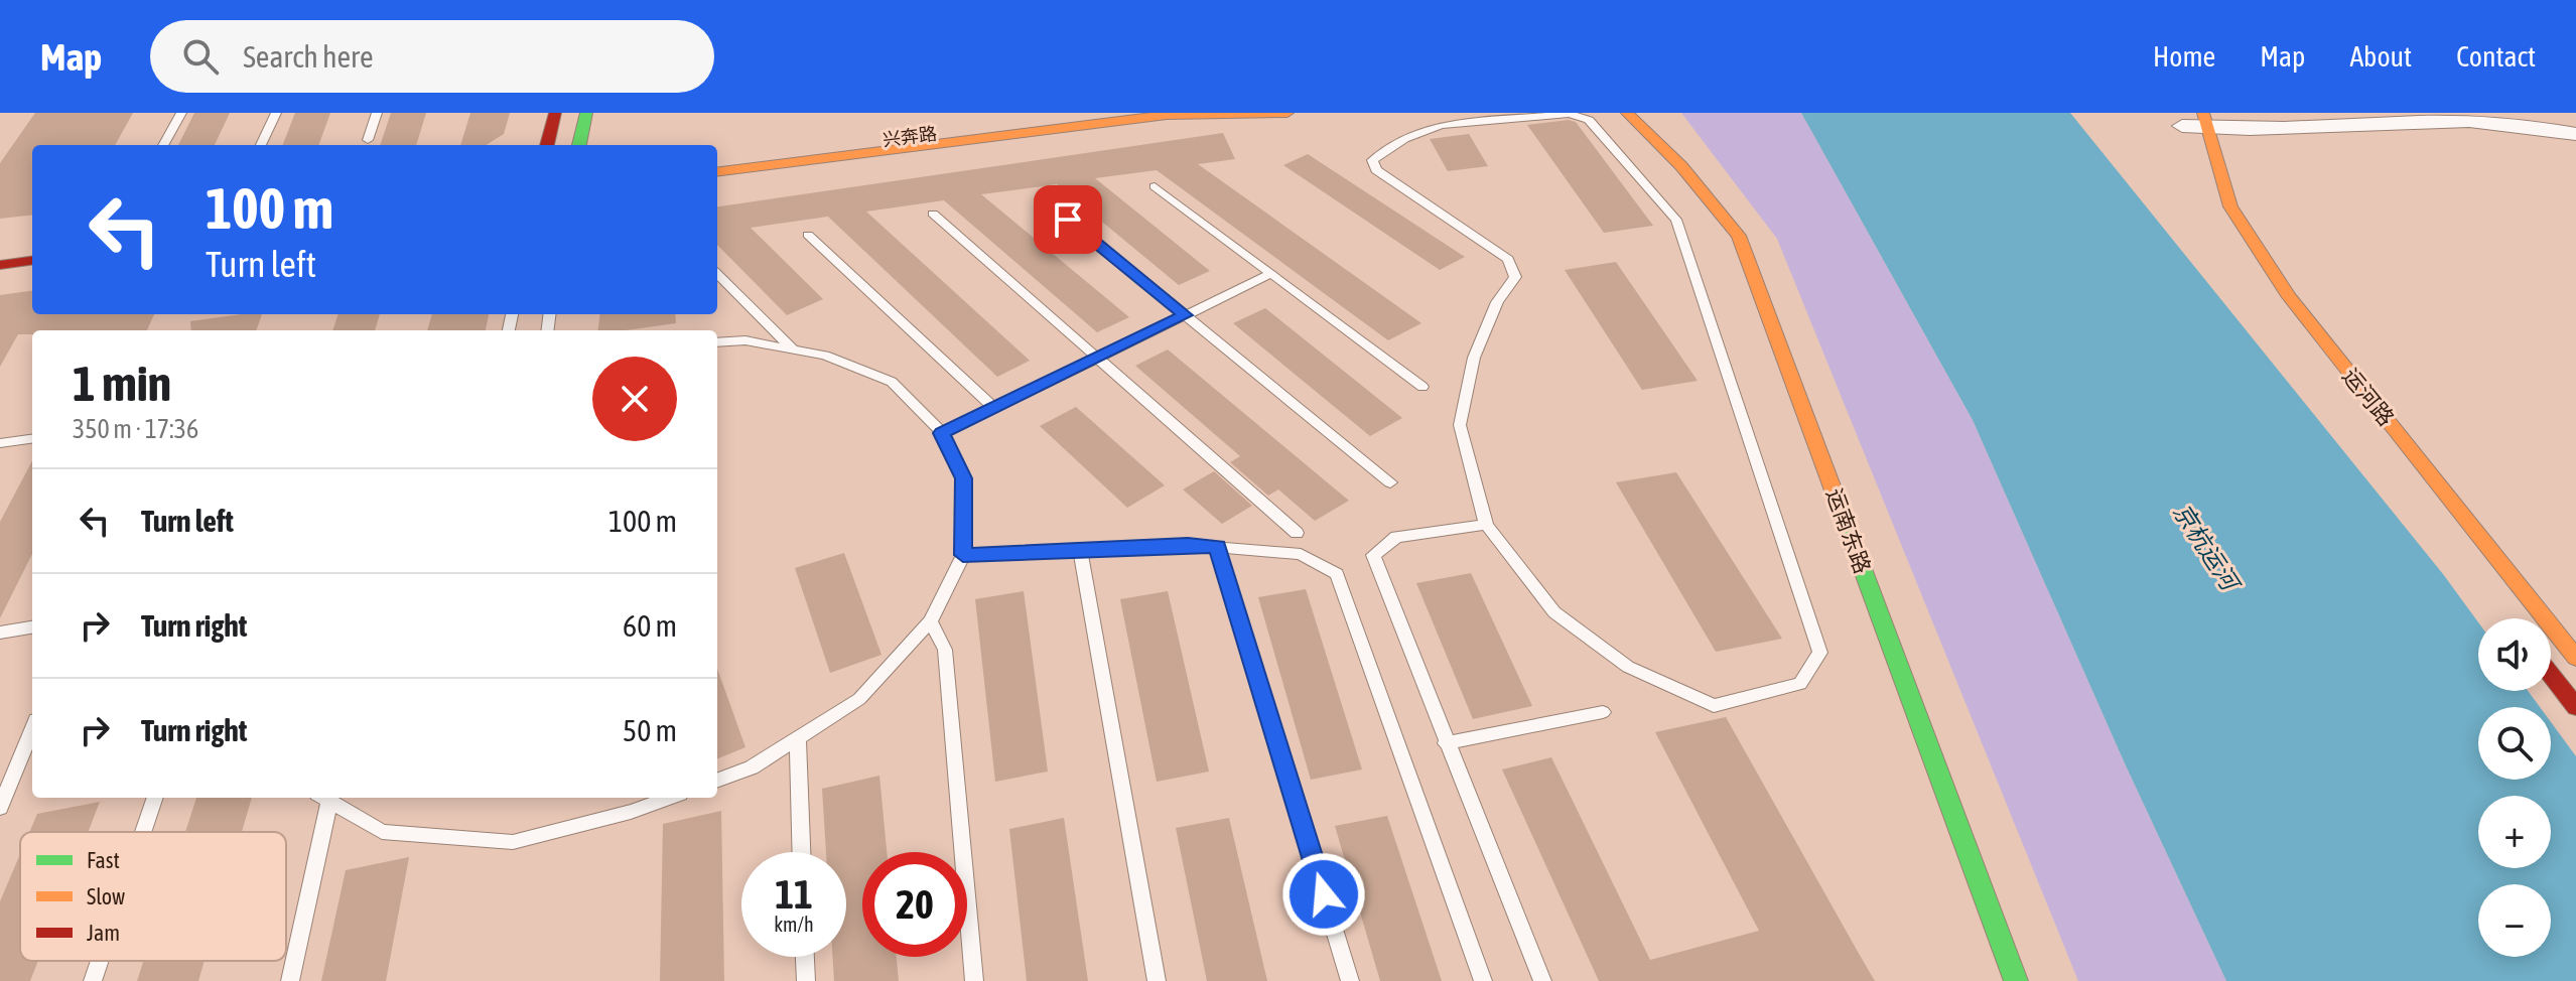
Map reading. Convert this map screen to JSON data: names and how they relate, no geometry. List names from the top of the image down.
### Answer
{
  "streets": {
    "main road": ["兴奔路", "运河路", "运南东路"]
  },
  "water": ["京杭运河"],
  "legend": ["Fast", "Slow", "Jam"],
  "page": {
    "header": "Map",
    "search": "Search here",
    "nav": [
      "Home",
      "Map",
      "About",
      "Contact"
    ],
    "turn": ["100 m", "Turn left"],
    "heading": ["1 min", "350 m · 17:36"],
    "list": [
      {
        "name": "Turn left",
        "value": "100 m"
      },
      {
        "name": "Turn right",
        "value": "60 m"
      },
      {
        "name": "Turn right",
        "value": "50 m"
      }
    ],
    "map_buttons": ["+", "−"],
    "speed": "11 km/h",
    "limit": "20"
  }
}
